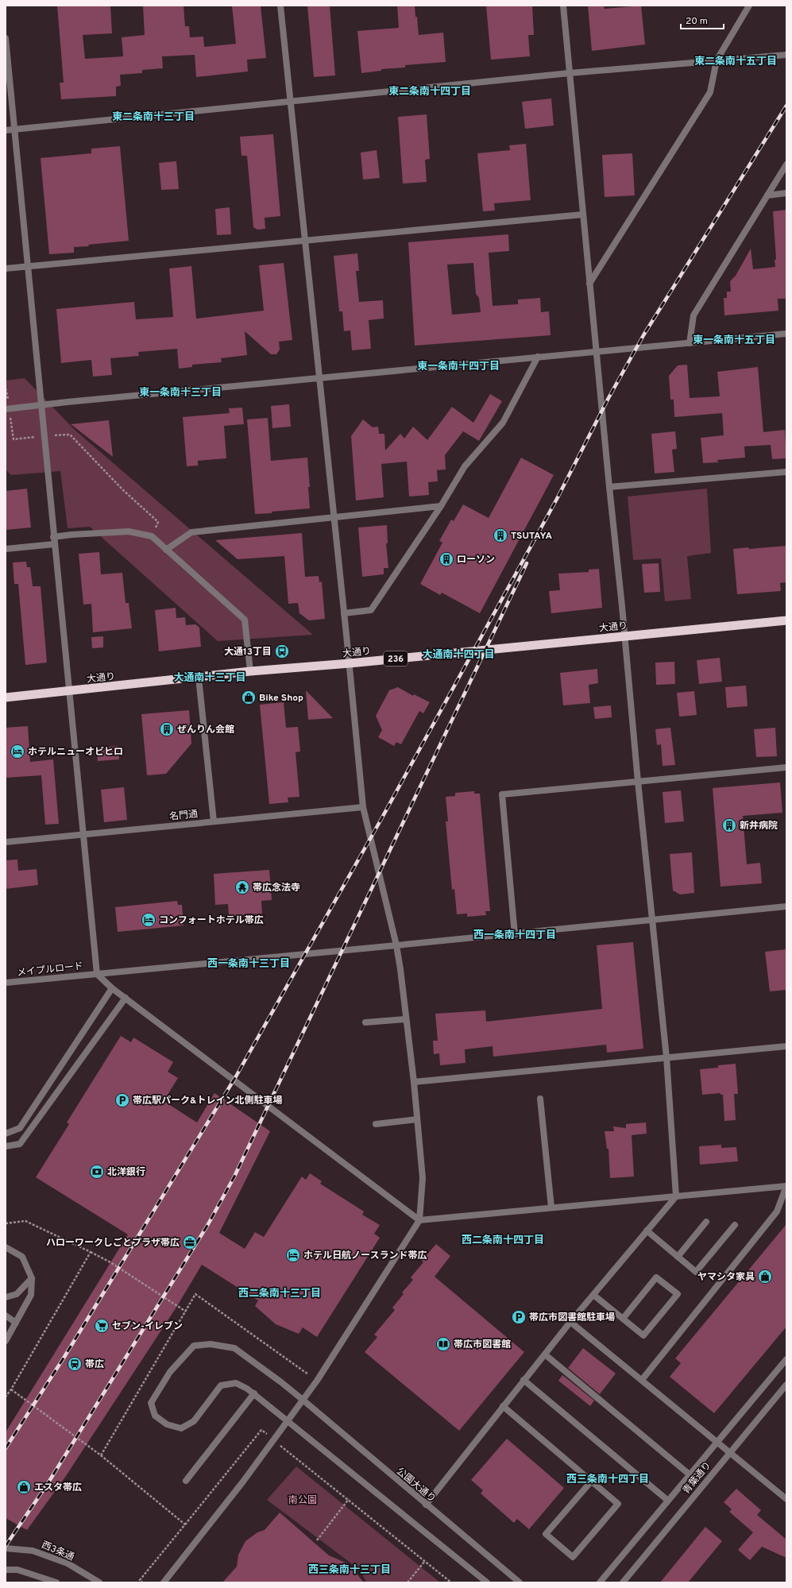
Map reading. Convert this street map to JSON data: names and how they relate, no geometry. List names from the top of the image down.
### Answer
{
  "streets": {
    "highway": ["大通り", "236"],
    "street": [
      "名門通",
      "メイプルロード",
      "青葉通り",
      "公園大通り",
      "西3条通"
    ]
  },
  "districts": [
    "東二条南十五丁目",
    "東二条南十四丁目",
    "東二条南十三丁目",
    "東一条南十五丁目",
    "東一条南十四丁目",
    "東一条南十三丁目",
    "大通南十四丁目",
    "大通南十三丁目",
    "西一条南十四丁目",
    "西一条南十三丁目",
    "西二条南十四丁目",
    "西二条南十三丁目",
    "西三条南十四丁目",
    "西三条南十三丁目"
  ],
  "parks": ["南公園"],
  "places": {
    "building": [
      "TSUTAYA",
      "ローソン",
      "ぜんりん会館",
      "新井病院"
    ],
    "bus stop": ["大通13丁目"],
    "shop": ["Bike Shop", "ヤマシタ家具", "エスタ帯広"],
    "hotel": ["ホテルニューオビヒロ", "コンフォートホテル帯広", "ホテル日航ノースランド帯広"],
    "temple": ["帯広念法寺"],
    "parking": ["帯広駅パーク&トレイン北側駐車場", "帯広市図書館駐車場"],
    "bank": ["北洋銀行"],
    "office": ["ハローワークしごとプラザ帯広"],
    "supermarket": ["セブン-イレブン"],
    "library": ["帯広市図書館"],
    "station": ["帯広"]
  },
  "scale_bar": "20 m"
}
